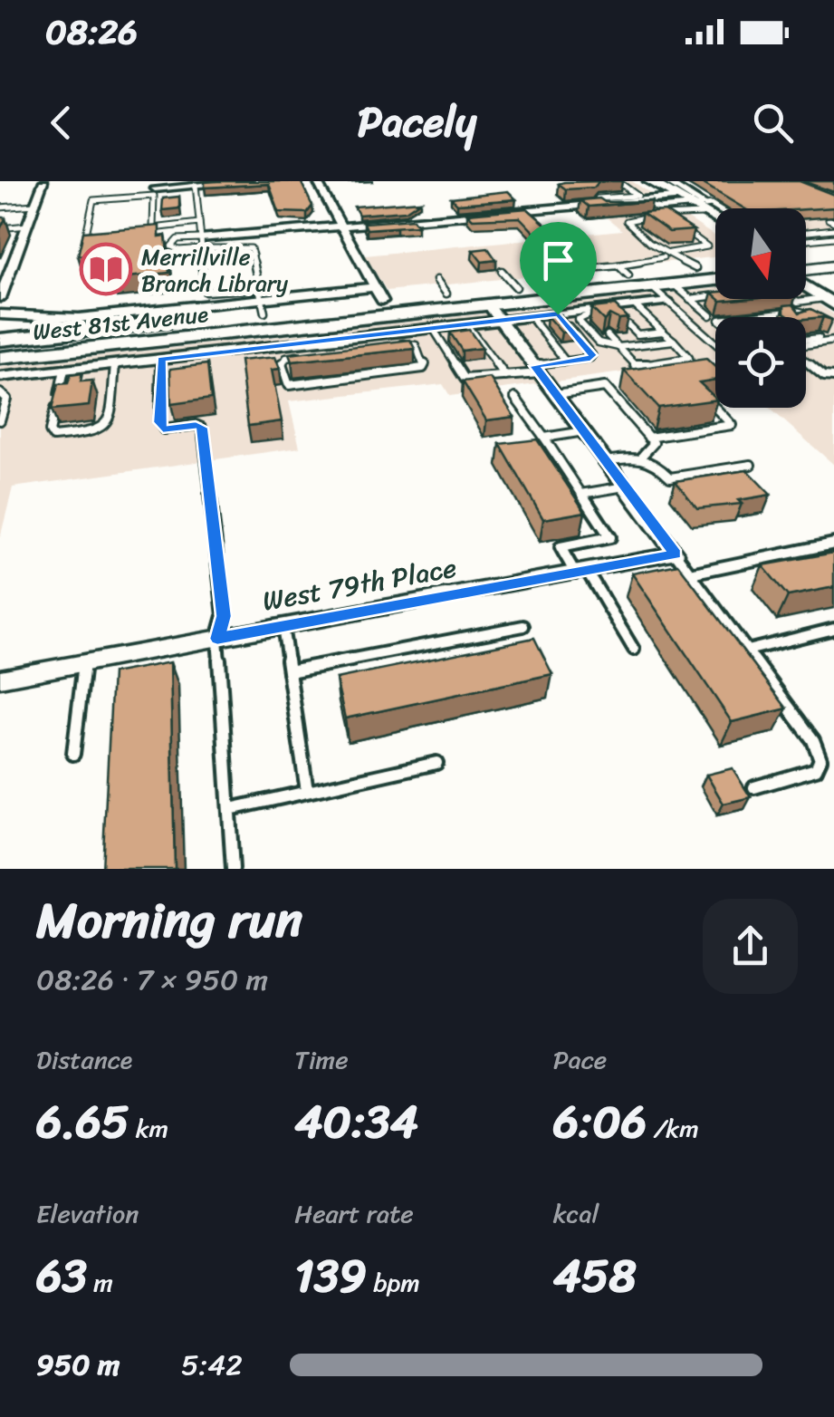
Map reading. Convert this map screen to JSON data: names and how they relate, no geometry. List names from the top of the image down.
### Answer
{
  "streets": {
    "main road": ["West 81st Avenue"],
    "street": ["West 79th Place"]
  },
  "places": {
    "library": ["Merrillville Branch Library"]
  },
  "north": "bottom",
  "page": {
    "status": "08:26",
    "header": "Pacely",
    "heading": ["Morning run", "08:26 · 7 × 950 m"],
    "stats": [
      ["Distance", "6.65 km"],
      ["Time", "40:34"],
      ["Pace", "6:06 /km"],
      ["Elevation", "63 m"],
      ["Heart rate", "139 bpm"],
      ["kcal", "458"]
    ],
    "list": [
      {
        "name": "950 m",
        "note": "5:42"
      }
    ]
  }
}
